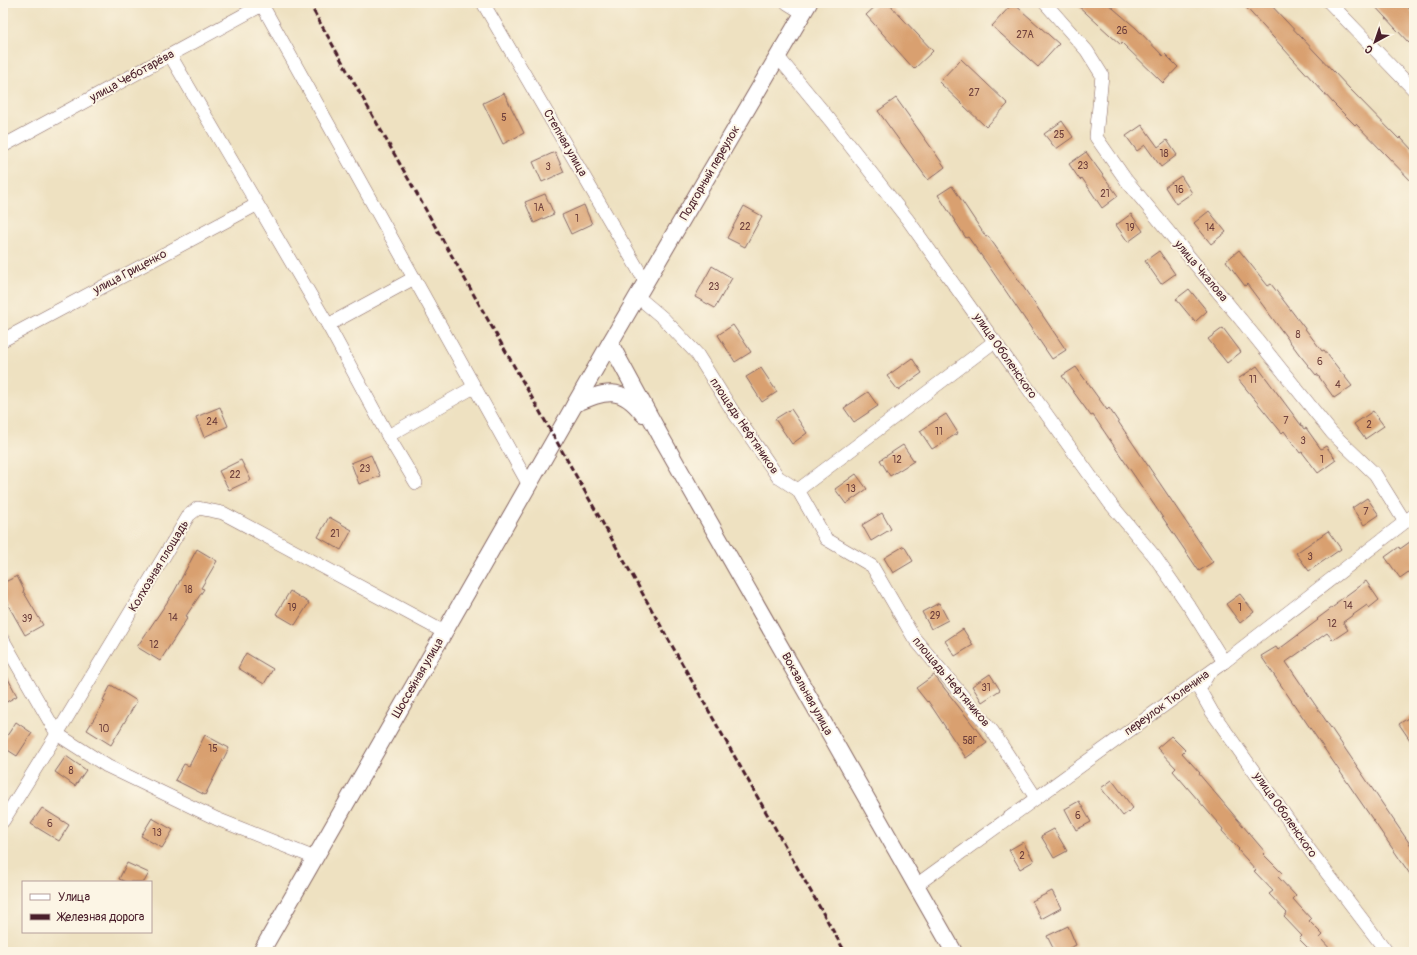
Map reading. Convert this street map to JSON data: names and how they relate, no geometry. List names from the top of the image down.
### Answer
{
  "streets": {
    "main road": ["Подгорный переулок", "Шоссейная улица", "Вокзальная улица"],
    "street": [
      "улица Чеботарёва",
      "Степная улица",
      "улица Чкалова",
      "улица Гриценко",
      "улица Оболенского",
      "площадь Нефтяников",
      "Колхозная площадь",
      "переулок Тюленина"
    ]
  },
  "crossings": [
    ["Степная улица", "Подгорный переулок"],
    ["Подгорный переулок", "улица Оболенского"],
    ["Подгорный переулок", "площадь Нефтяников"],
    ["Подгорный переулок", "Шоссейная улица"],
    ["улица Чкалова", "переулок Тюленина"],
    ["улица Оболенского", "переулок Тюленина"],
    ["площадь Нефтяников", "переулок Тюленина"],
    ["Колхозная площадь", "Шоссейная улица"],
    ["Вокзальная улица", "переулок Тюленина"]
  ],
  "house_numbers": [
    "26",
    "27А",
    "27",
    "5",
    "25",
    "18",
    "23",
    "3",
    "16",
    "21",
    "1А",
    "1",
    "22",
    "19",
    "14",
    "23",
    "8",
    "6",
    "11",
    "4",
    "7",
    "24",
    "2",
    "11",
    "3",
    "12",
    "1",
    "23",
    "22",
    "13",
    "7",
    "21",
    "3",
    "18",
    "14",
    "19",
    "1",
    "29",
    "14",
    "39",
    "12",
    "12",
    "31",
    "10",
    "58Г",
    "15",
    "8",
    "6",
    "6",
    "13",
    "2"
  ],
  "legend": ["Улица", "Железная дорога"],
  "north": "bottom left"
}
